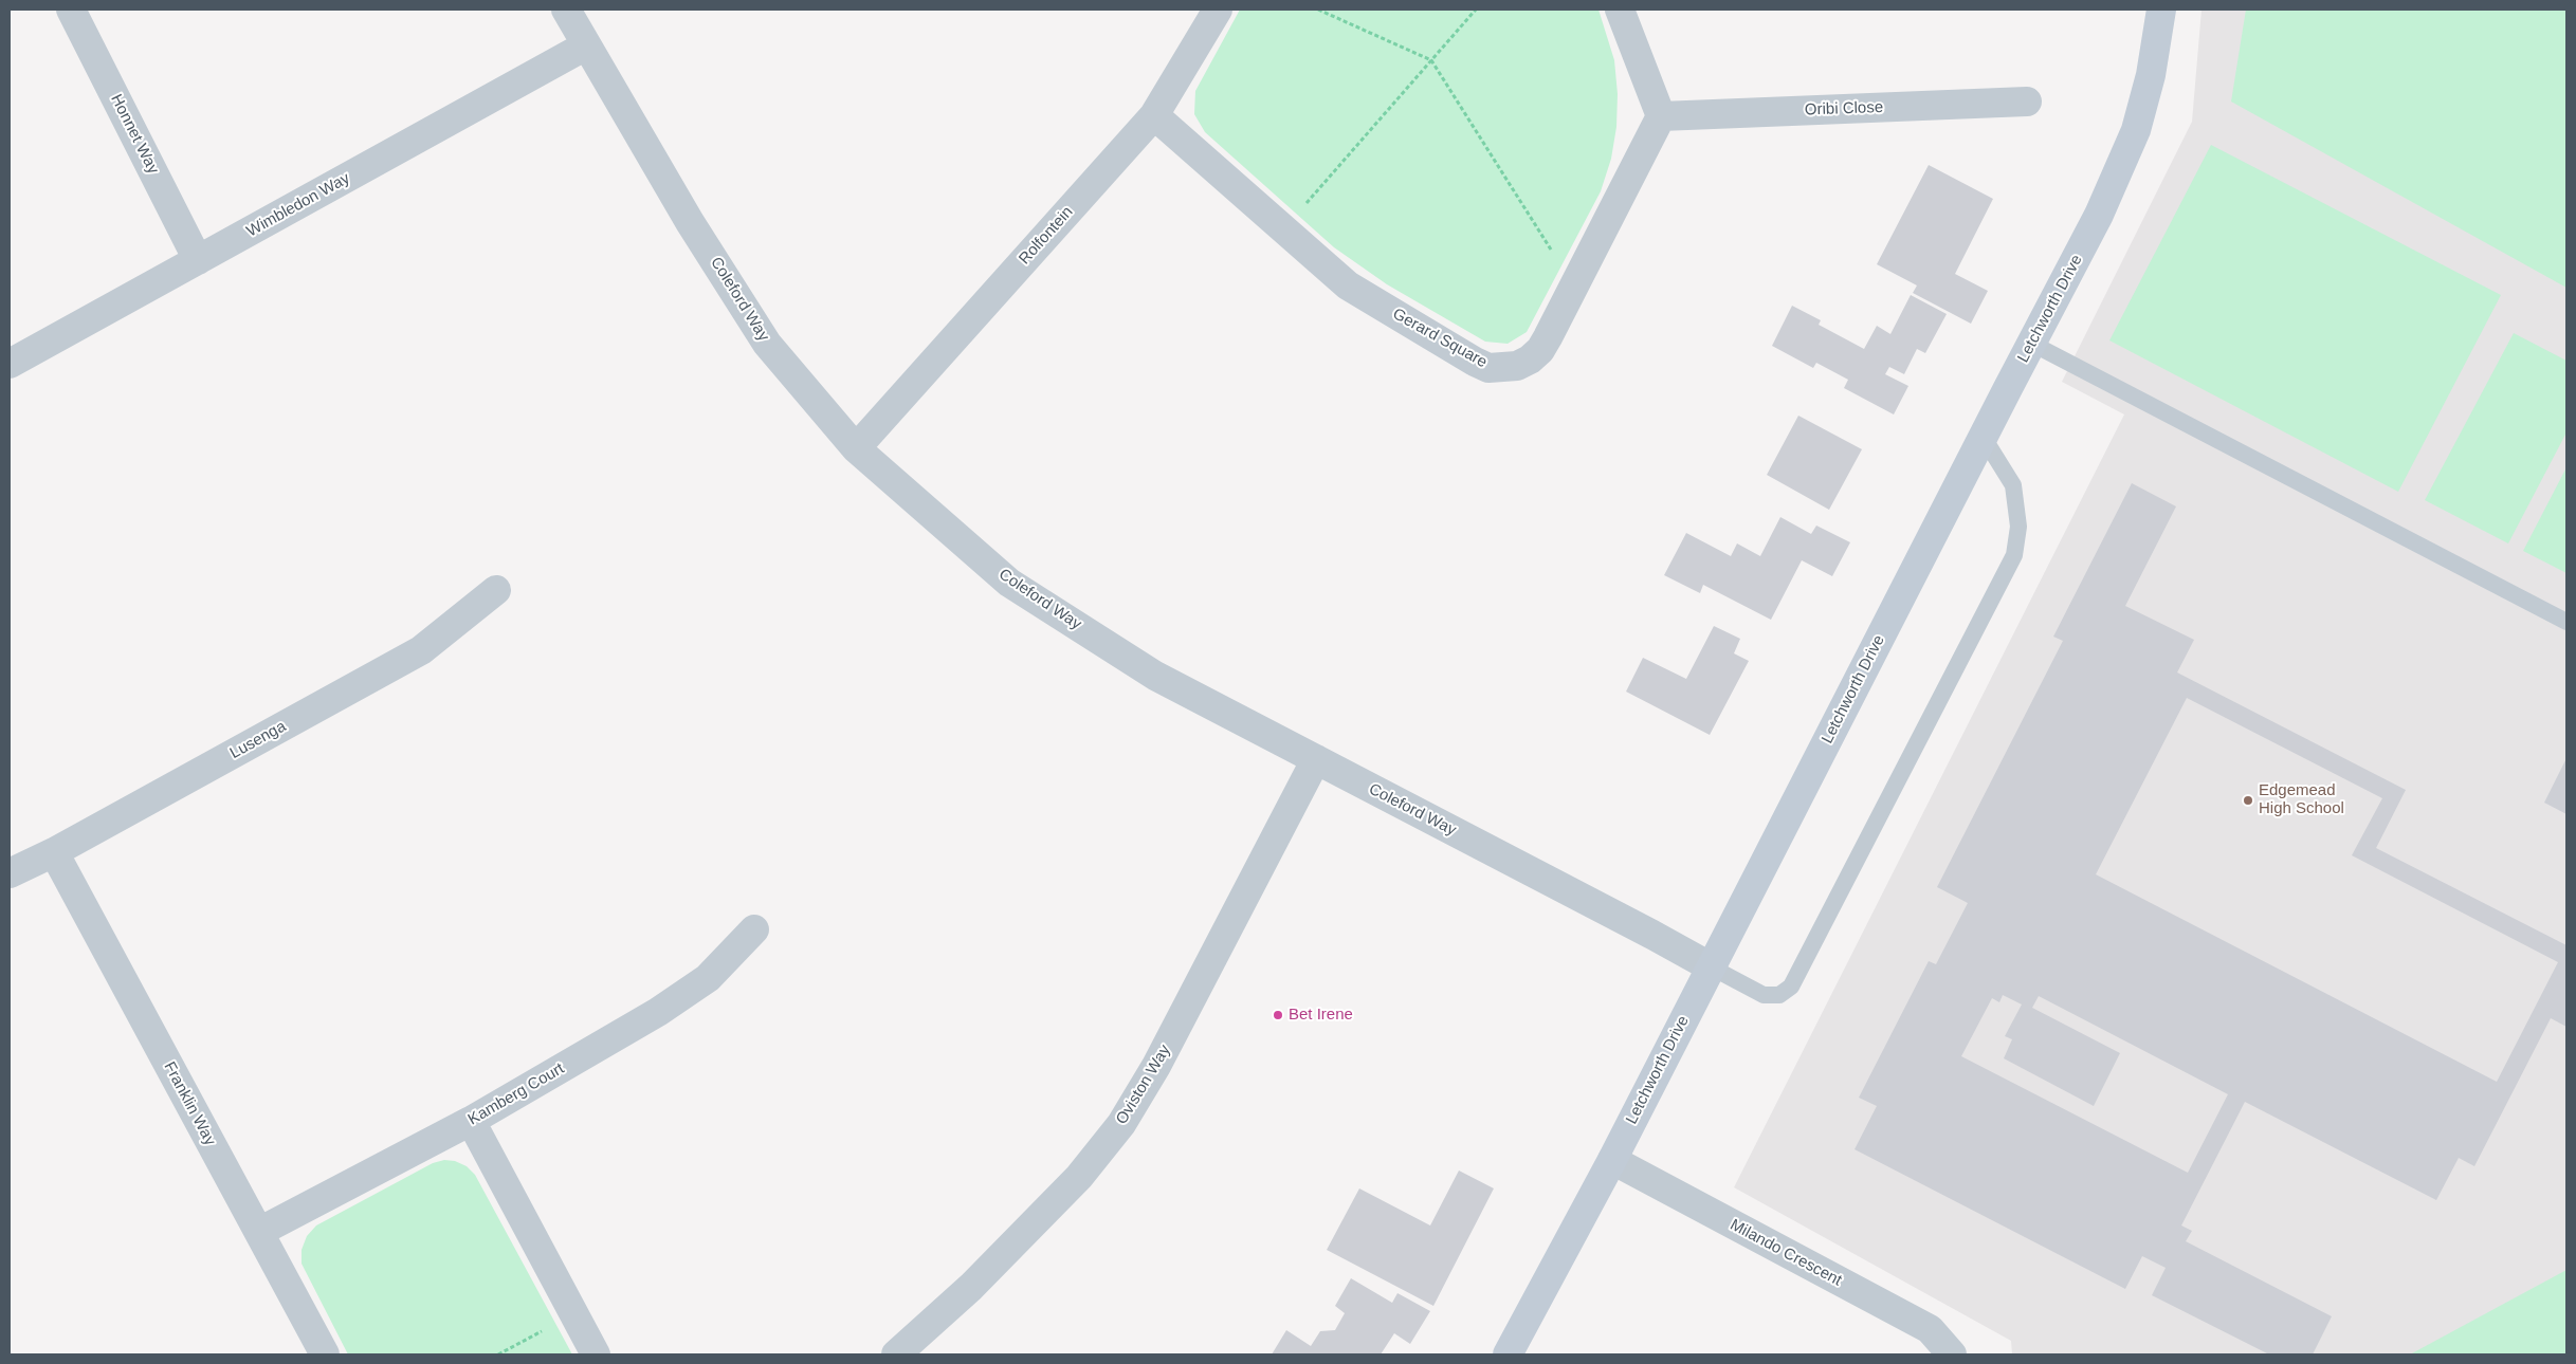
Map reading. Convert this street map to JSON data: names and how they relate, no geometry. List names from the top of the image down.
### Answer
{
  "streets": {
    "street": [
      "Oribi Close",
      "Honnet Way",
      "Wimbledon Way",
      "Rolfontein",
      "Coleford Way",
      "Letchworth Drive",
      "Gerard Square",
      "Lusenga",
      "Oviston Way",
      "Kamberg Court",
      "Franklin Way",
      "Milando Crescent"
    ]
  },
  "crossings": [
    ["Oribi Close", "Gerard Square"],
    ["Honnet Way", "Wimbledon Way"],
    ["Wimbledon Way", "Coleford Way"],
    ["Rolfontein", "Coleford Way"],
    ["Rolfontein", "Gerard Square"],
    ["Coleford Way", "Letchworth Drive"],
    ["Coleford Way", "Oviston Way"],
    ["Letchworth Drive", "Milando Crescent"],
    ["Lusenga", "Franklin Way"],
    ["Kamberg Court", "Franklin Way"]
  ],
  "places": ["Edgemead High School", "Bet Irene"]
}
